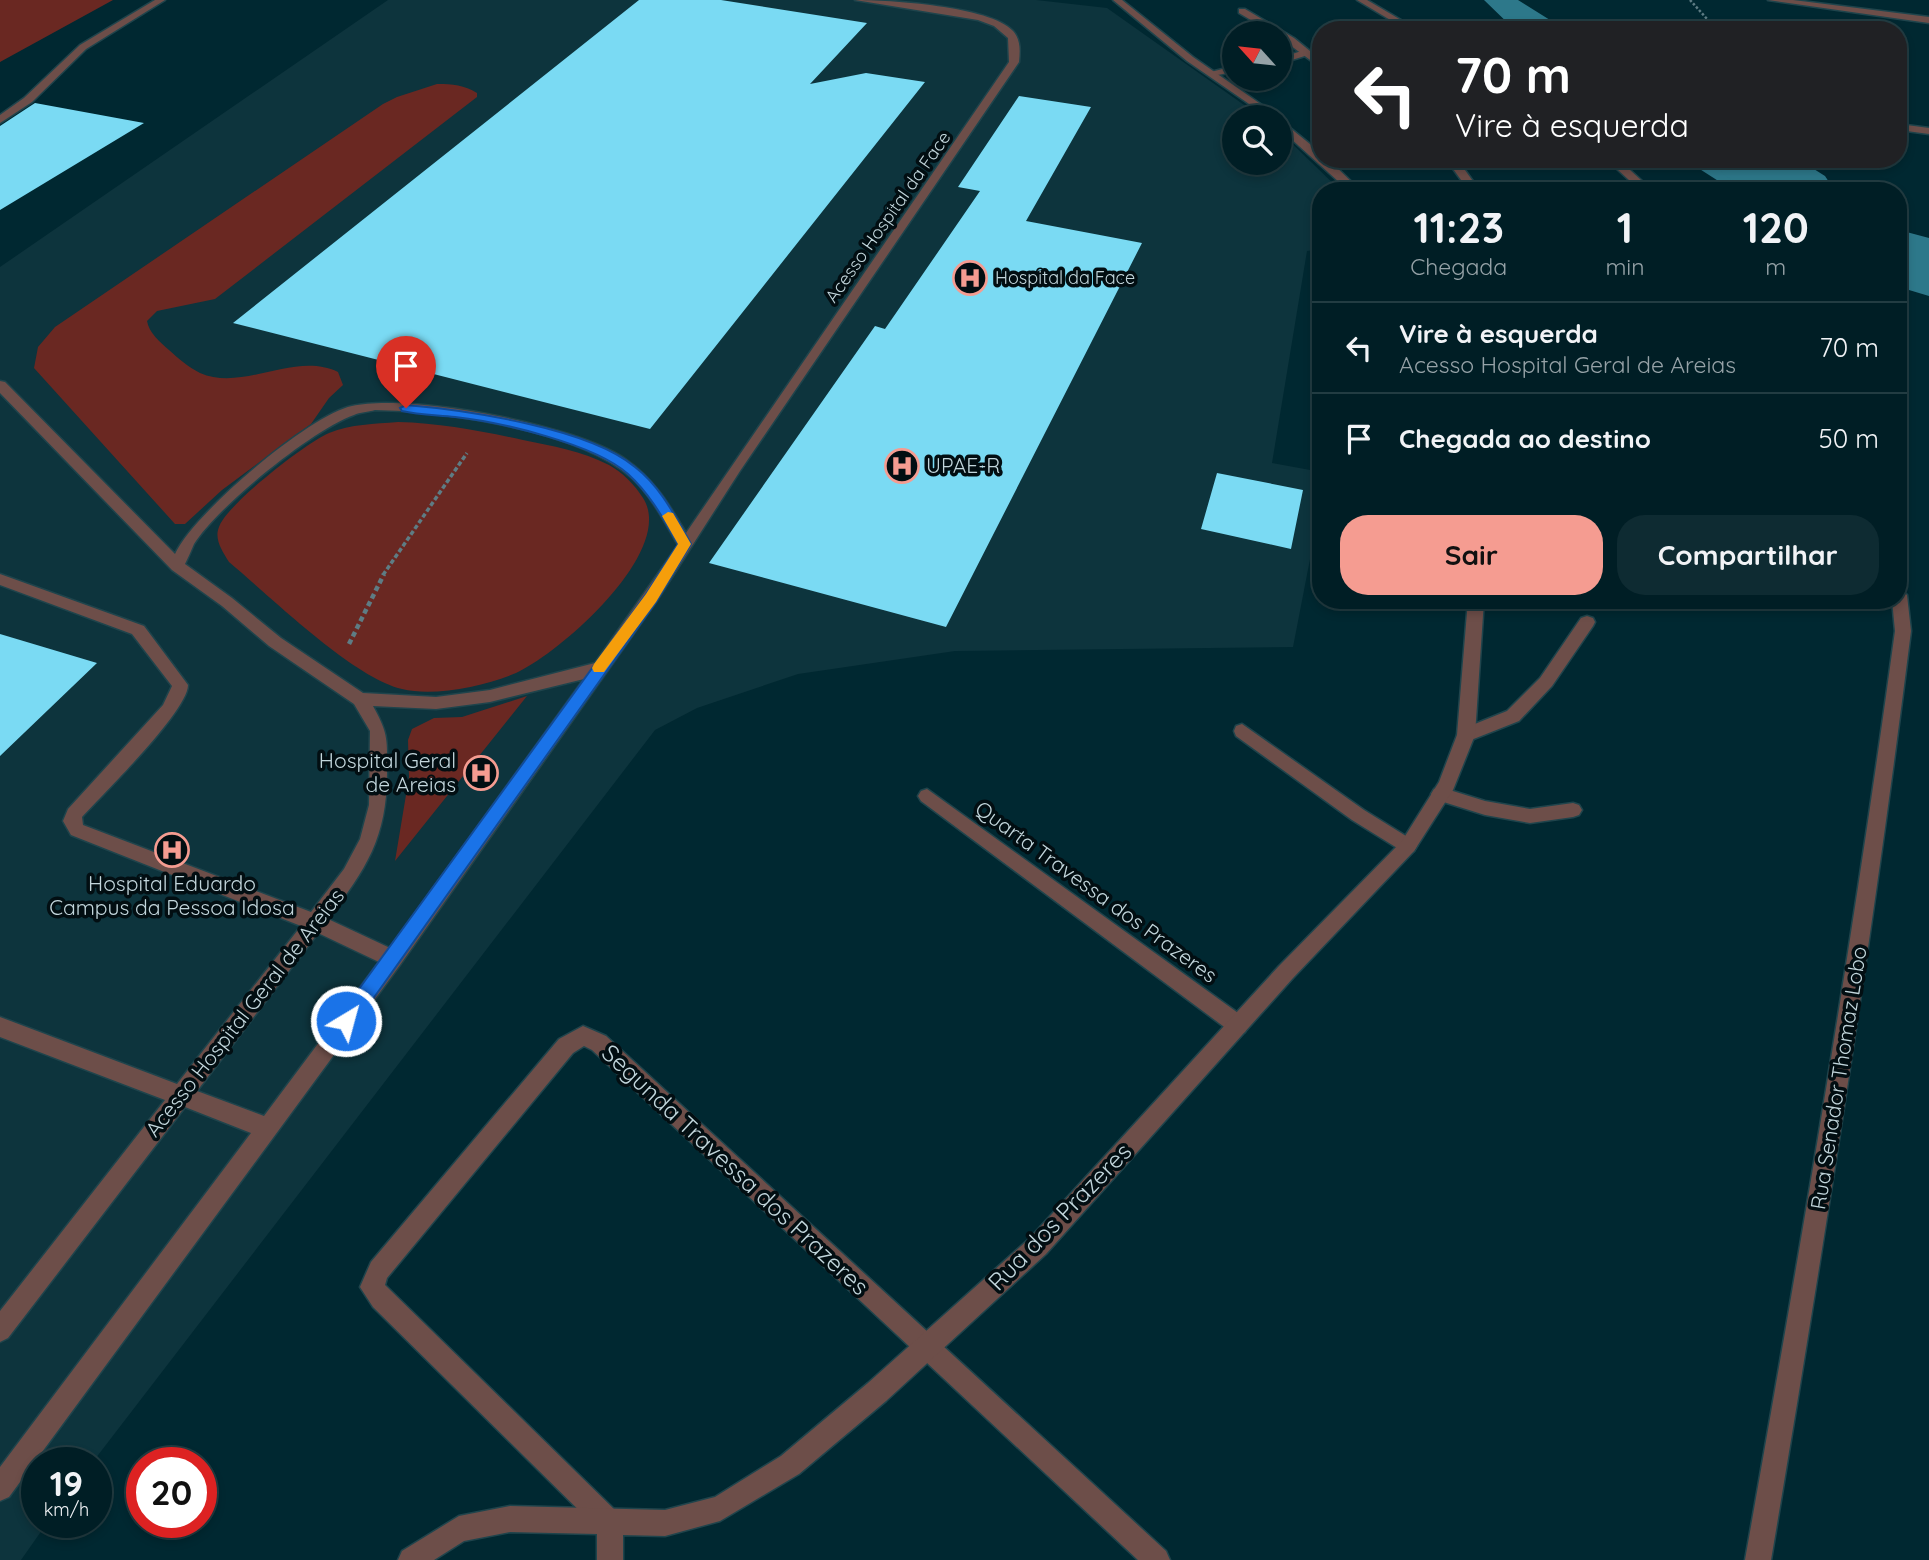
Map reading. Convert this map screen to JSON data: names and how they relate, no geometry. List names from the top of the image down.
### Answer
{
  "streets": {
    "street": [
      "Acesso Hospital da Face",
      "Quarta Travessa dos Prazeres",
      "Acesso Hospital Geral de Areias",
      "Rua Senador Thomaz Lobo",
      "Segunda Travessa dos Prazeres",
      "Rua dos Prazeres"
    ]
  },
  "crossings": [
    ["Quarta Travessa dos Prazeres", "Rua dos Prazeres"],
    ["Segunda Travessa dos Prazeres", "Rua dos Prazeres"]
  ],
  "places": {
    "hospital": [
      "Hospital da Face",
      "UPAE-R",
      "Hospital Geral de Areias",
      "Hospital Eduardo Campus da Pessoa Idosa"
    ]
  },
  "north": "top left",
  "page": {
    "turn": ["70 m", "Vire à esquerda"],
    "eta": [
      "11:23",
      "Chegada",
      "1",
      "min",
      "120",
      "m"
    ],
    "list": [
      {
        "name": "Vire à esquerda",
        "note": "Acesso Hospital Geral de Areias",
        "value": "70 m"
      },
      {
        "name": "Chegada ao destino",
        "value": "50 m"
      }
    ],
    "buttons": ["Sair", "Compartilhar"],
    "speed": "19 km/h",
    "limit": "20"
  }
}
